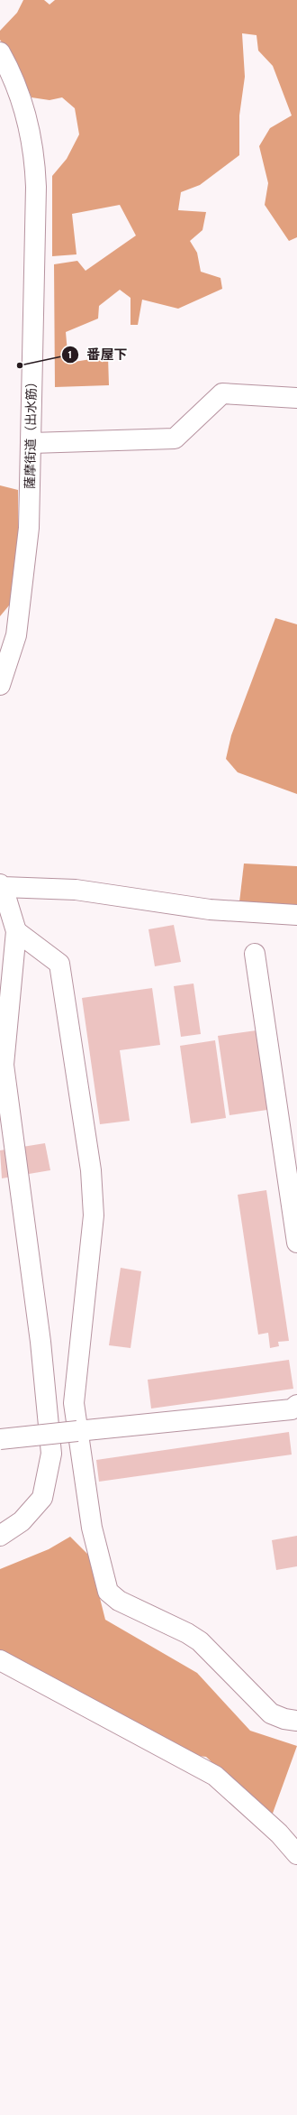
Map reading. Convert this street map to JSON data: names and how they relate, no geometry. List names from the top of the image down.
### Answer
{
  "streets": {
    "street": ["薩摩街道（出水筋）"]
  },
  "places": ["番屋下"]
}
